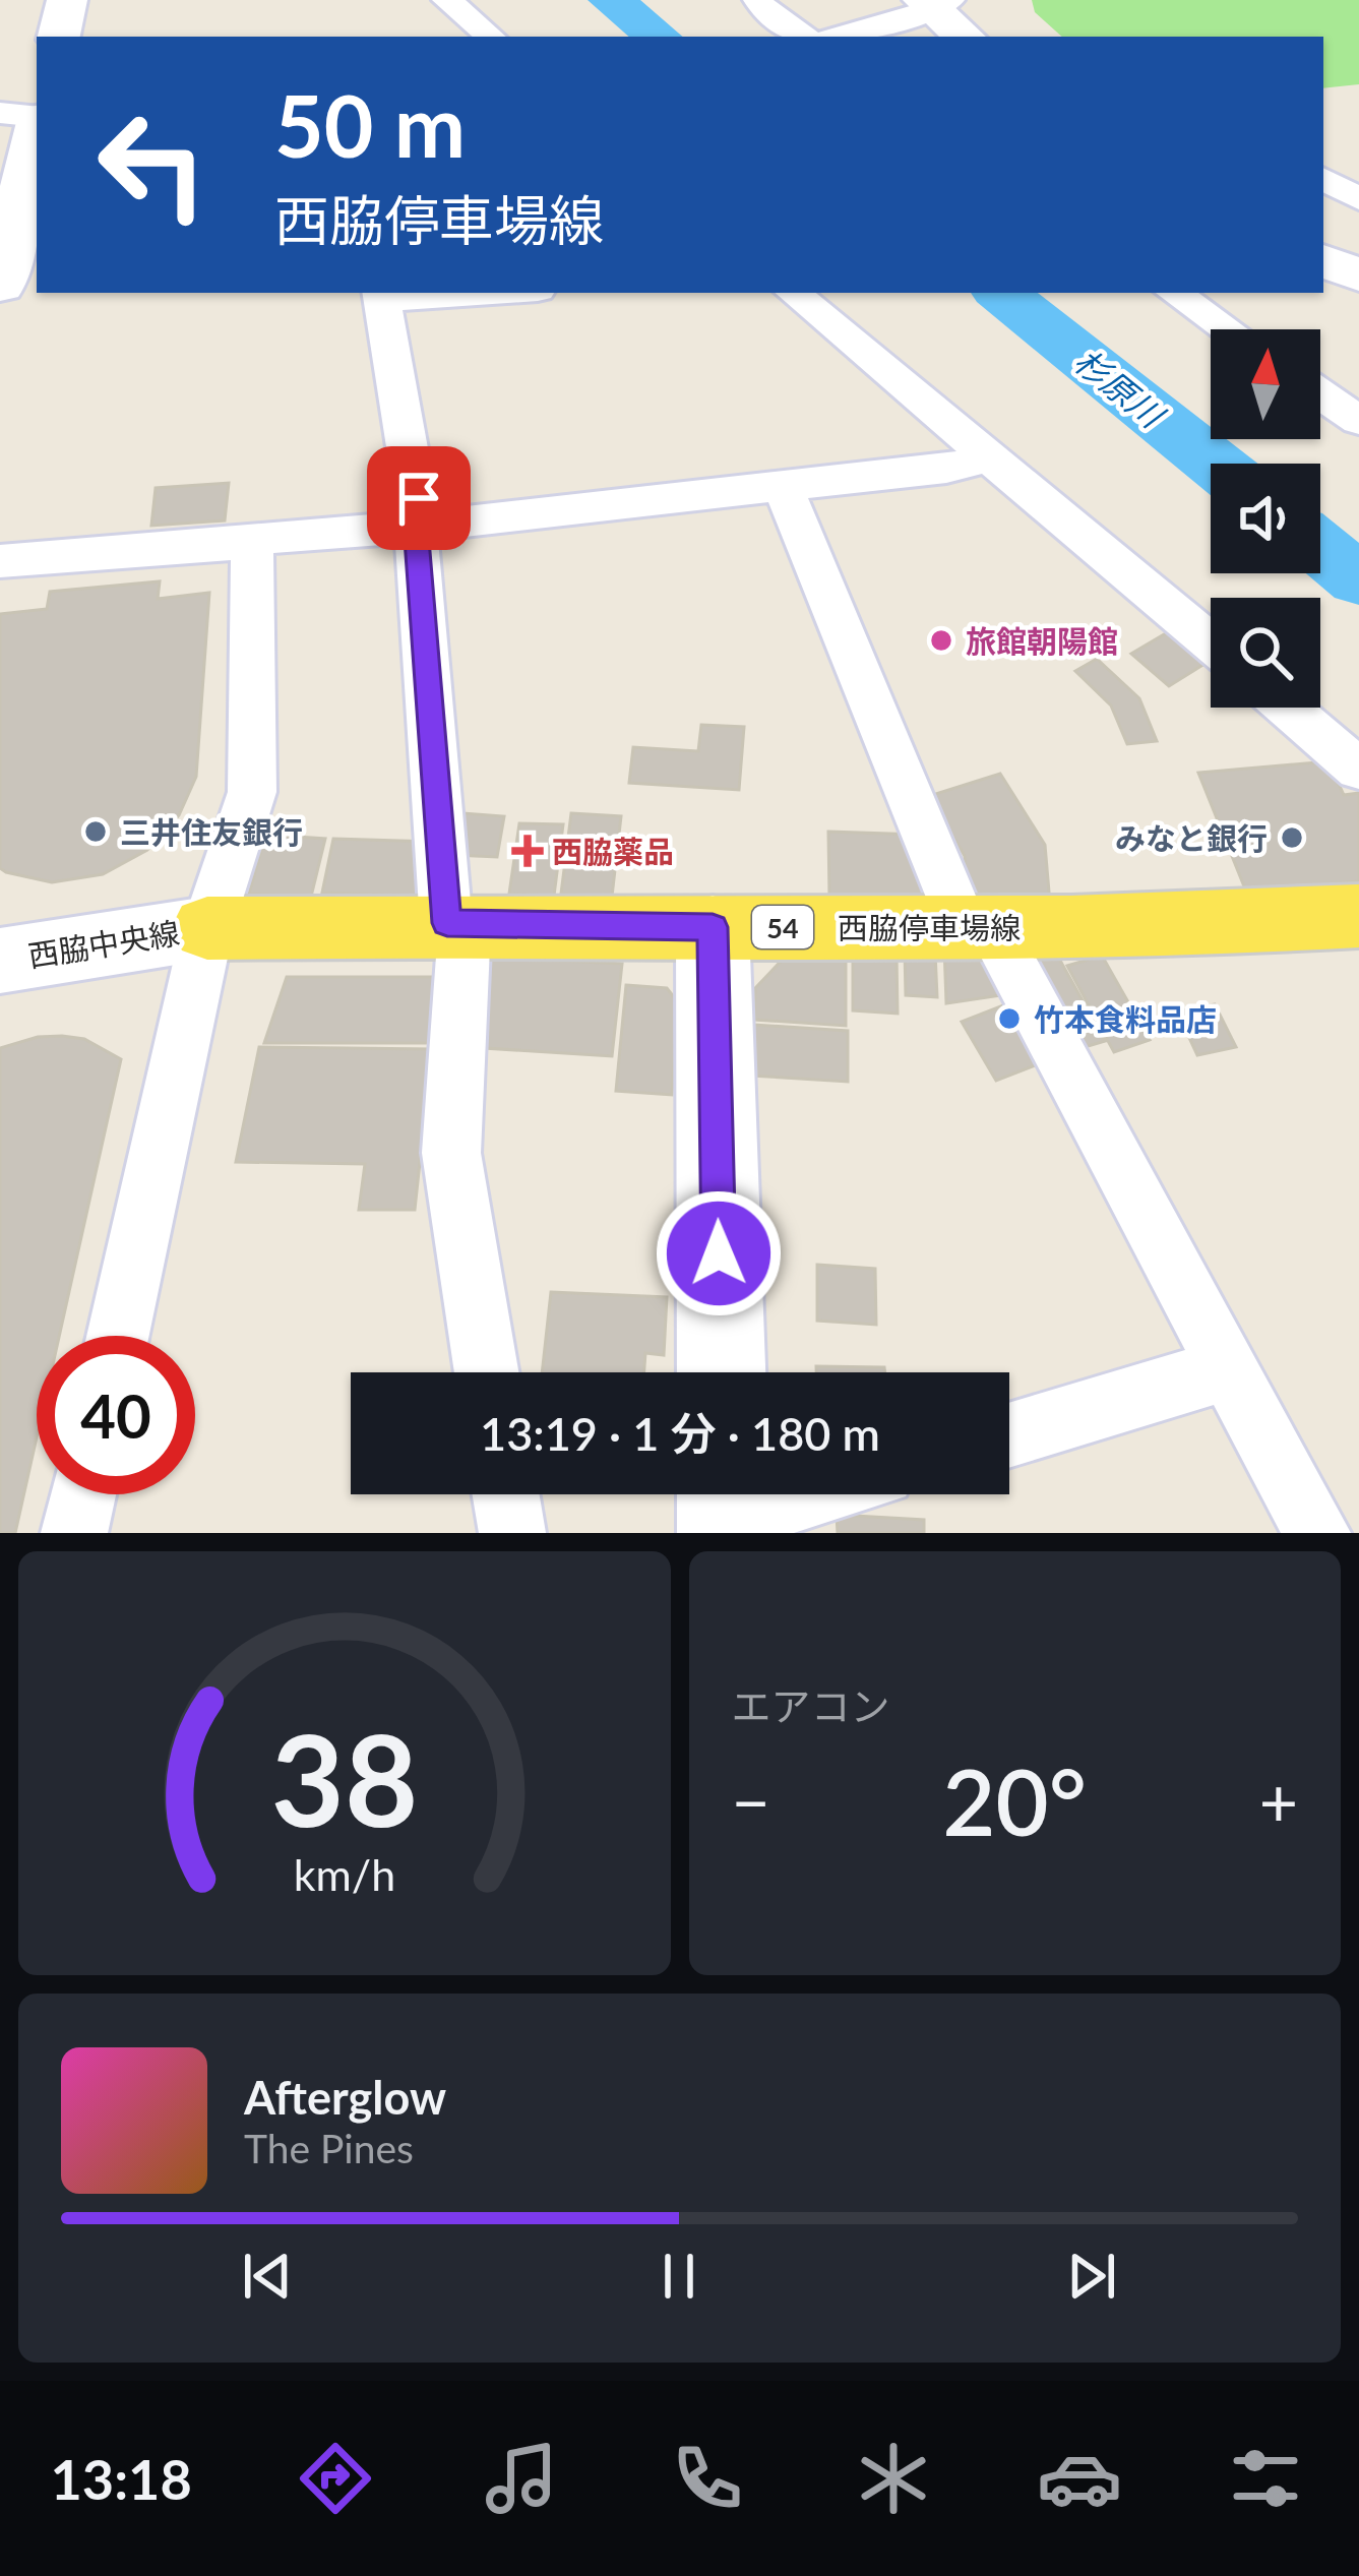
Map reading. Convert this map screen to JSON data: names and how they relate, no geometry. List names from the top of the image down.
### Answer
{
  "streets": {
    "main road": ["54", "西脇停車場線"],
    "street": ["西脇中央線"]
  },
  "crossings": [
    ["西脇停車場線", "西脇中央線"]
  ],
  "water": ["杉原川"],
  "places": {
    "other": [
      "旅館朝陽館",
      "三井住友銀行",
      "みなと銀行",
      "竹本食料品店"
    ],
    "health": ["西脇薬品"]
  },
  "north": "top",
  "page": {
    "turn": ["50 m", "西脇停車場線"],
    "limit": "40",
    "trip": "13:19 · 1 分 · 180 m",
    "tile": "エアコン",
    "heat": ["−", "20°", "+"],
    "song": ["Afterglow", "The Pines"],
    "tabs": "13:18",
    "gauge": ["38", "km/h"]
  }
}
